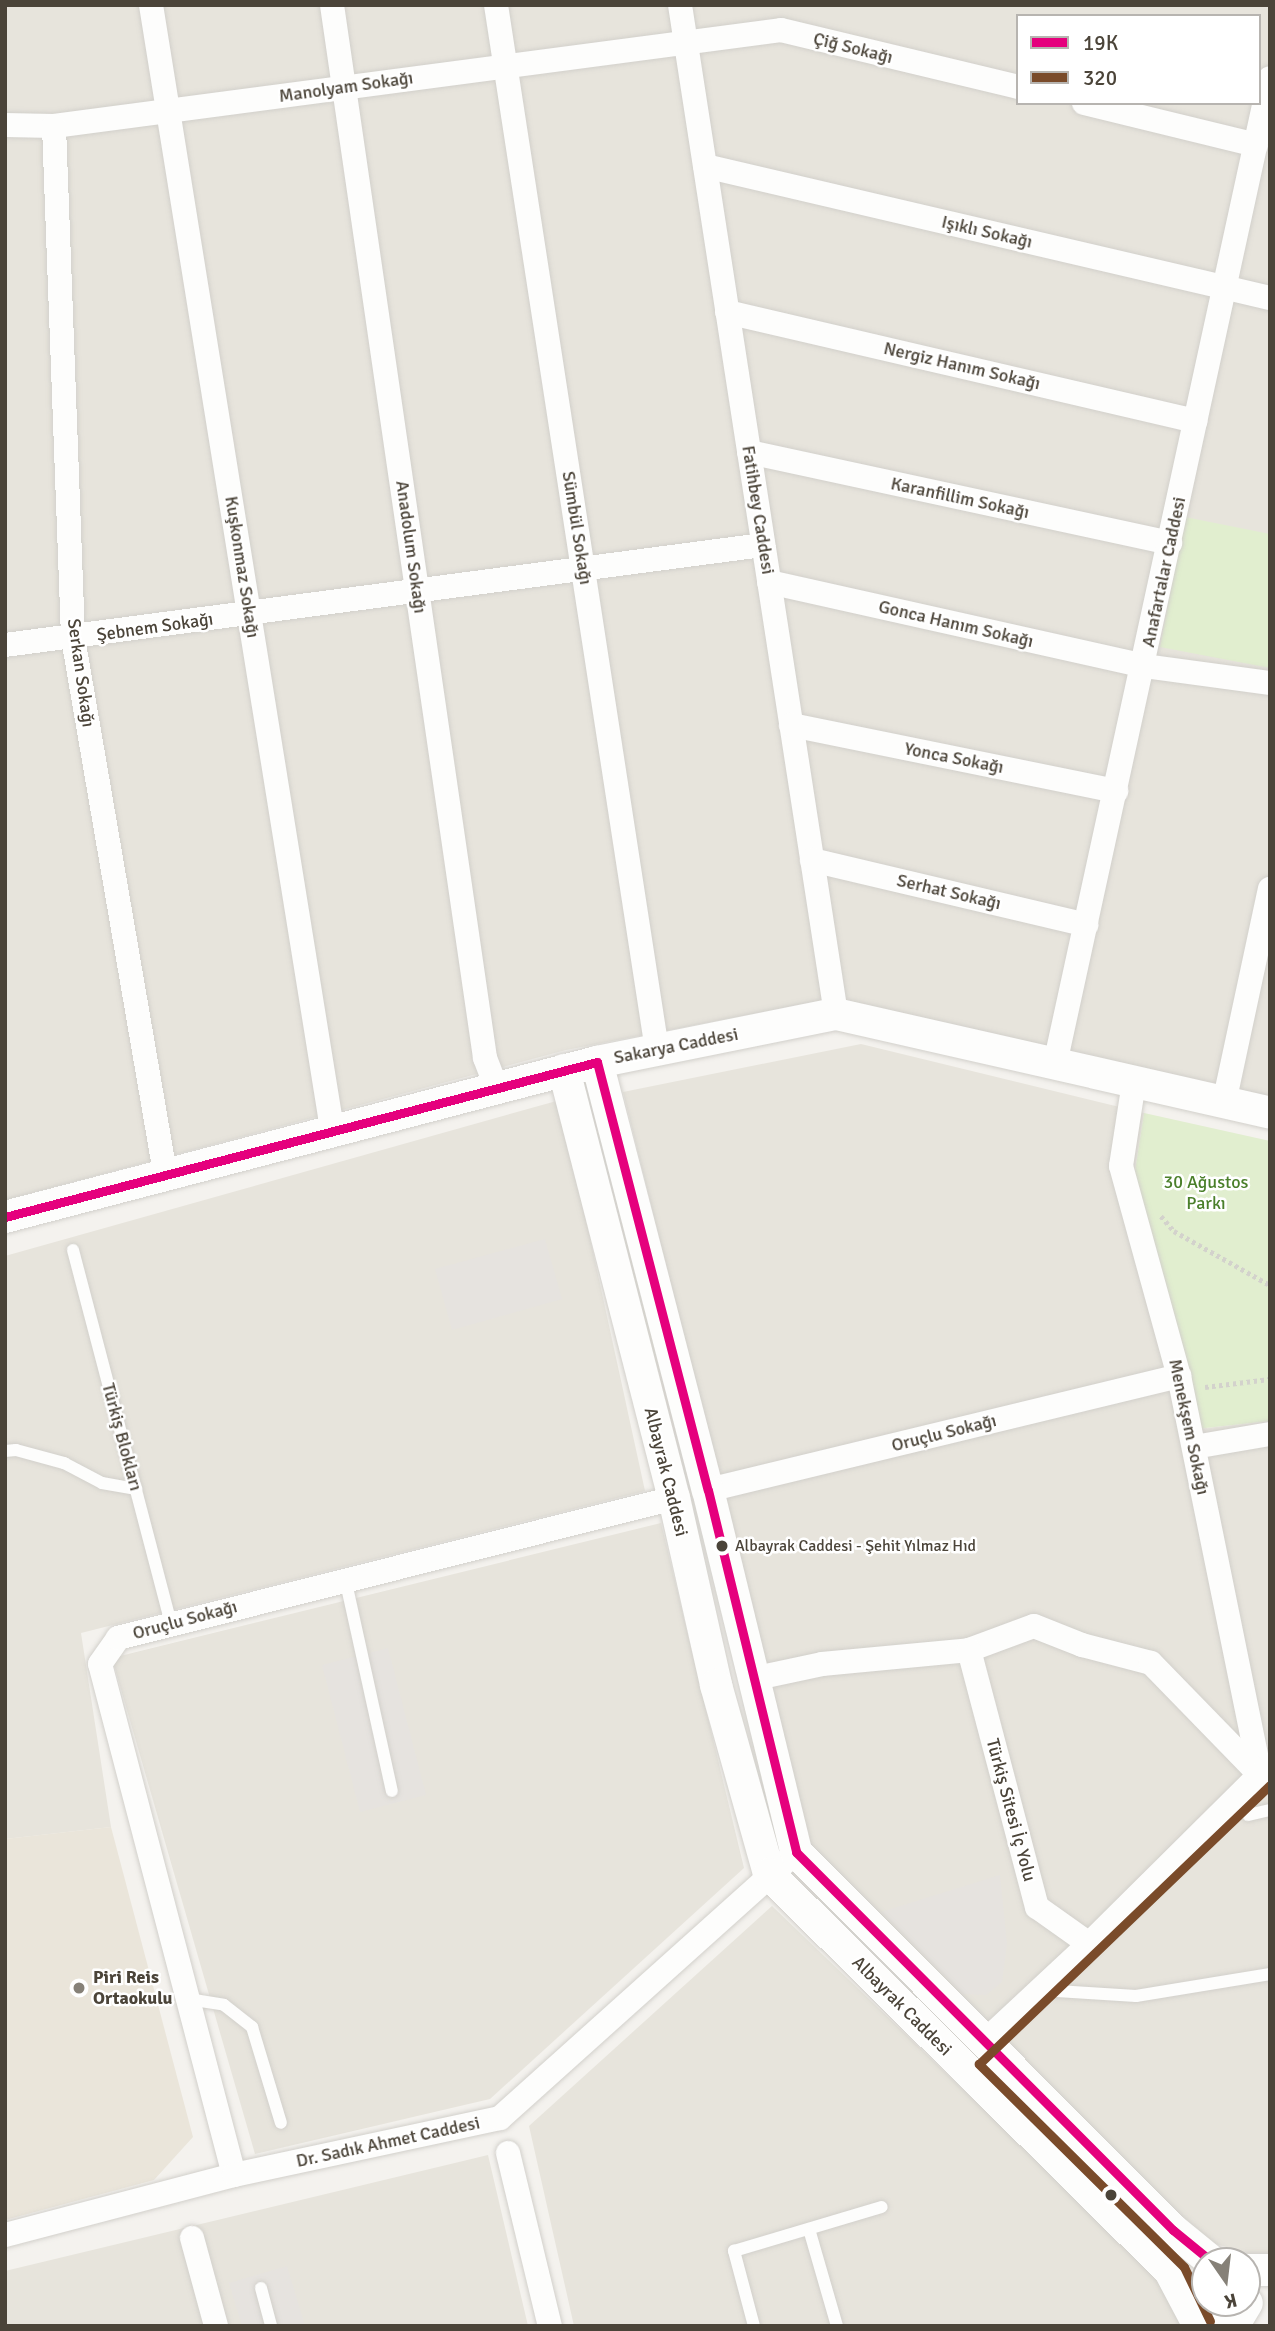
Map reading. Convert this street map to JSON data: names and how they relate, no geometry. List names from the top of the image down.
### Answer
{
  "streets": {
    "street": [
      "Çiğ Sokağı",
      "Manolyam Sokağı",
      "Işıklı Sokağı",
      "Nergiz Hanım Sokağı",
      "Karanfillim Sokağı",
      "Fatihbey Caddesi",
      "Sümbül Sokağı",
      "Anadolum Sokağı",
      "Kuşkonmaz Sokağı",
      "Anafartalar Caddesi",
      "Gonca Hanım Sokağı",
      "Şebnem Sokağı",
      "Serkan Sokağı",
      "Yonca Sokağı",
      "Serhat Sokağı",
      "Sakarya Caddesi",
      "Menekşem Sokağı",
      "Oruçlu Sokağı",
      "Albayrak Caddesi",
      "Türkiş Sitesi İç Yolu",
      "Dr. Sadık Ahmet Caddesi"
    ],
    "lane": ["Türkiş Blokları"]
  },
  "crossings": [
    ["Çiğ Sokağı", "Manolyam Sokağı"],
    ["Çiğ Sokağı", "Fatihbey Caddesi"],
    ["Manolyam Sokağı", "Fatihbey Caddesi"],
    ["Manolyam Sokağı", "Sümbül Sokağı"],
    ["Manolyam Sokağı", "Anadolum Sokağı"],
    ["Manolyam Sokağı", "Kuşkonmaz Sokağı"],
    ["Manolyam Sokağı", "Serkan Sokağı"],
    ["Işıklı Sokağı", "Fatihbey Caddesi"],
    ["Işıklı Sokağı", "Anafartalar Caddesi"],
    ["Nergiz Hanım Sokağı", "Fatihbey Caddesi"],
    ["Nergiz Hanım Sokağı", "Anafartalar Caddesi"],
    ["Karanfillim Sokağı", "Fatihbey Caddesi"],
    ["Karanfillim Sokağı", "Anafartalar Caddesi"],
    ["Fatihbey Caddesi", "Gonca Hanım Sokağı"],
    ["Fatihbey Caddesi", "Şebnem Sokağı"],
    ["Fatihbey Caddesi", "Yonca Sokağı"],
    ["Fatihbey Caddesi", "Serhat Sokağı"],
    ["Fatihbey Caddesi", "Sakarya Caddesi"],
    ["Sümbül Sokağı", "Şebnem Sokağı"],
    ["Sümbül Sokağı", "Sakarya Caddesi"],
    ["Anadolum Sokağı", "Şebnem Sokağı"],
    ["Anadolum Sokağı", "Sakarya Caddesi"],
    ["Kuşkonmaz Sokağı", "Şebnem Sokağı"],
    ["Kuşkonmaz Sokağı", "Sakarya Caddesi"],
    ["Anafartalar Caddesi", "Gonca Hanım Sokağı"],
    ["Anafartalar Caddesi", "Yonca Sokağı"],
    ["Anafartalar Caddesi", "Serhat Sokağı"],
    ["Anafartalar Caddesi", "Sakarya Caddesi"],
    ["Şebnem Sokağı", "Serkan Sokağı"],
    ["Serkan Sokağı", "Sakarya Caddesi"],
    ["Sakarya Caddesi", "Menekşem Sokağı"],
    ["Sakarya Caddesi", "Albayrak Caddesi"],
    ["Menekşem Sokağı", "Oruçlu Sokağı"],
    ["Oruçlu Sokağı", "Türkiş Blokları"],
    ["Oruçlu Sokağı", "Albayrak Caddesi"],
    ["Oruçlu Sokağı", "Dr. Sadık Ahmet Caddesi"],
    ["Albayrak Caddesi", "Dr. Sadık Ahmet Caddesi"]
  ],
  "parks": ["30 Ağustos Parkı"],
  "places": ["Albayrak Caddesi - Şehit Yılmaz Hıd", "Piri Reis Ortaokulu"],
  "lines": ["transit line 19K", "transit line 320"],
  "legend": ["19K", "320"],
  "north": "bottom"
}
